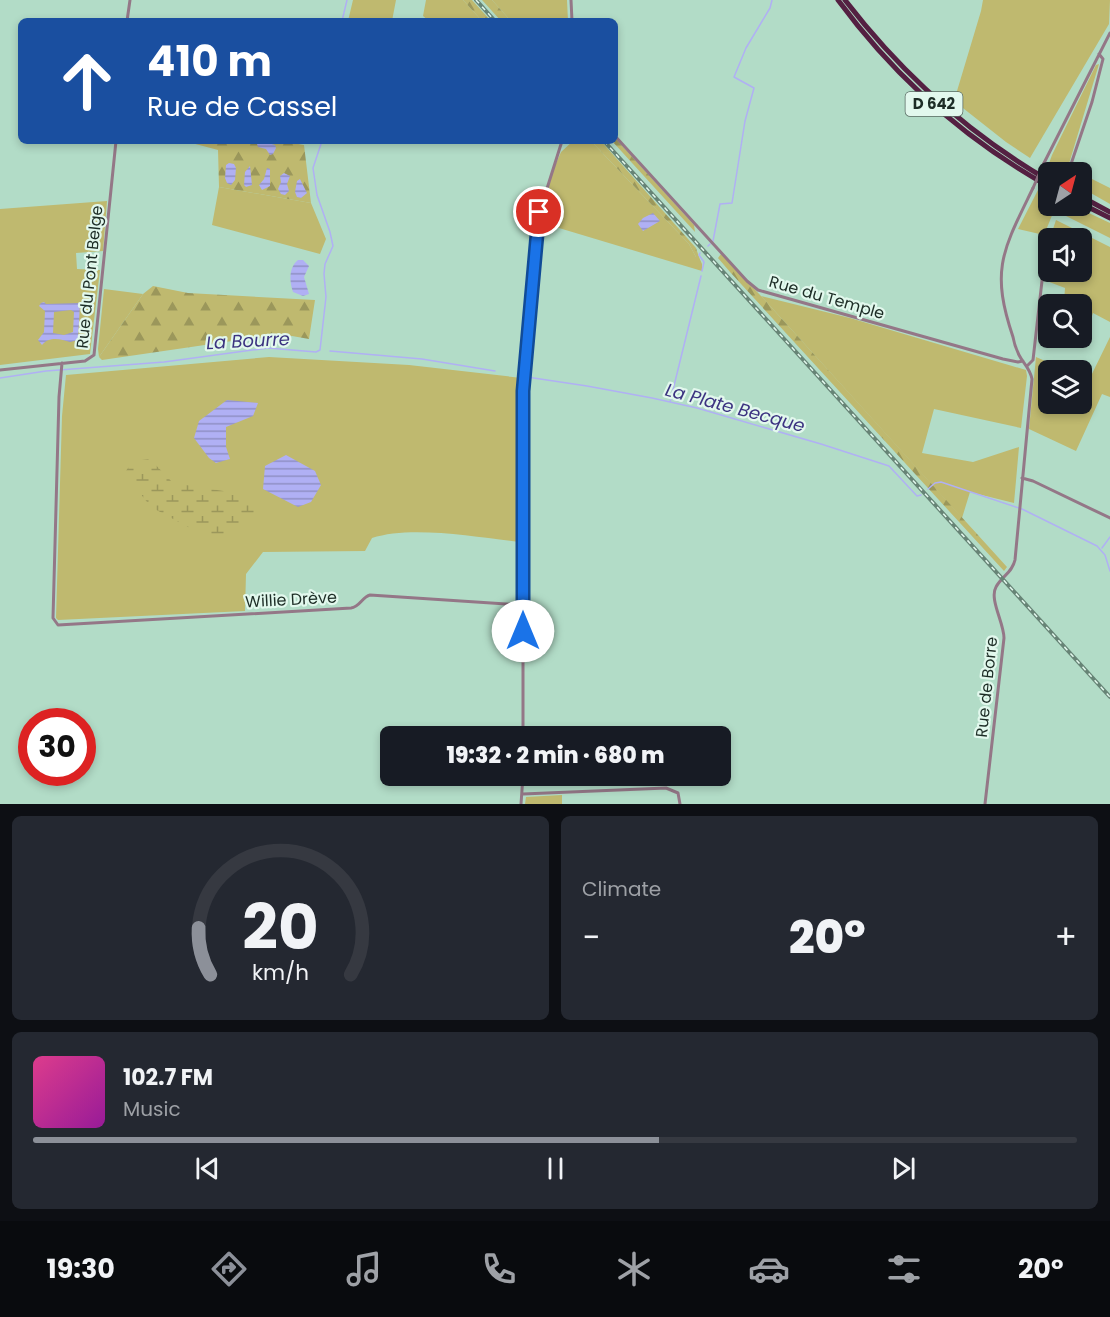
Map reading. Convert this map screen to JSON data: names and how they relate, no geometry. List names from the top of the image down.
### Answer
{
  "streets": {
    "highway": ["D 642"],
    "street": [
      "Rue du Pont Belge",
      "Rue du Temple",
      "Willie Drève",
      "Rue de Borre"
    ]
  },
  "crossings": [
    ["Rue du Pont Belge", "Willie Drève"]
  ],
  "water": ["La Bourre", "La Plate Becque"],
  "north": "top right",
  "page": {
    "turn": ["410 m", "Rue de Cassel"],
    "limit": "30",
    "trip": "19:32 · 2 min · 680 m",
    "tile": "Climate",
    "heat": ["−", "20°", "+"],
    "song": ["102.7 FM", "Music"],
    "tabs": ["19:30", "20°"],
    "gauge": ["20", "km/h"]
  }
}
